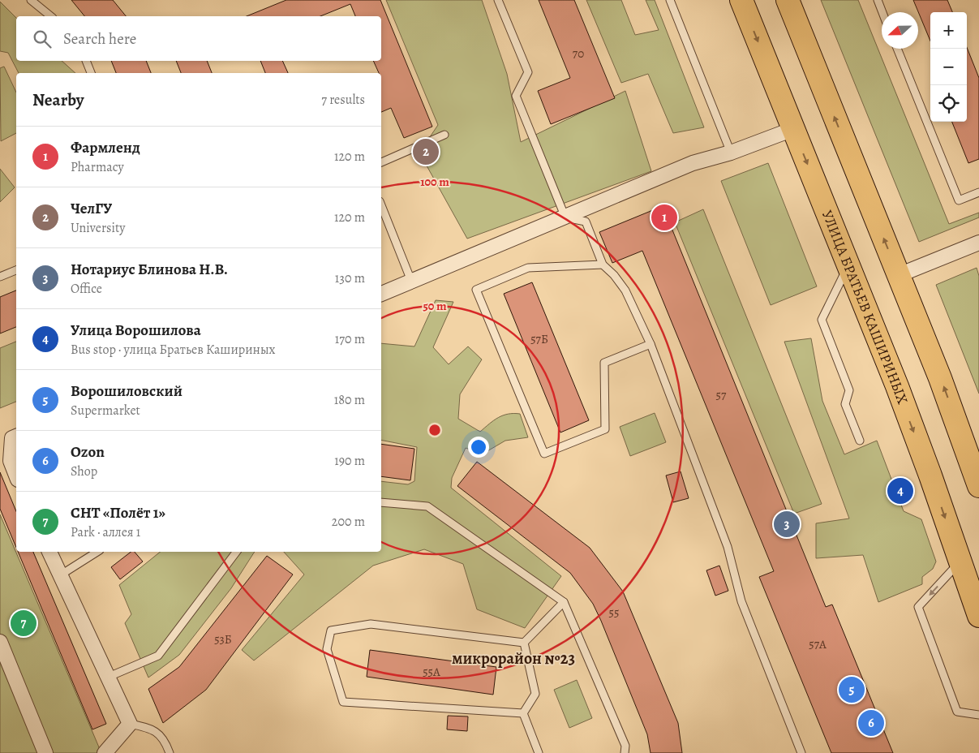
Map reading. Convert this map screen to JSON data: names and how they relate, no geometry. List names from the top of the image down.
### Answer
{
  "streets": {
    "main road": ["УЛИЦА БРАТЬЕВ КАШИРИНЫХ"]
  },
  "districts": ["микрорайон №23"],
  "house_numbers": [
    "70",
    "57Б",
    "57",
    "55",
    "53Б",
    "57А",
    "55А"
  ],
  "north": "left",
  "page": {
    "map_buttons": ["+", "−"],
    "search": "Search here",
    "heading": ["Nearby", "7 results"],
    "list": [
      {
        "mark": "1",
        "name": "Фармленд",
        "note": "Pharmacy",
        "value": "120 m"
      },
      {
        "mark": "2",
        "name": "ЧелГУ",
        "note": "University",
        "value": "120 m"
      },
      {
        "mark": "3",
        "name": "Нотариус Блинова Н.В.",
        "note": "Office",
        "value": "130 m"
      },
      {
        "mark": "4",
        "name": "Улица Ворошилова",
        "note": "Bus stop · улица Братьев Кашириных",
        "value": "170 m"
      },
      {
        "mark": "5",
        "name": "Ворошиловский",
        "note": "Supermarket",
        "value": "180 m"
      },
      {
        "mark": "6",
        "name": "Ozon",
        "note": "Shop",
        "value": "190 m"
      },
      {
        "mark": "7",
        "name": "СНТ «Полёт 1»",
        "note": "Park · аллея 1",
        "value": "200 m"
      }
    ],
    "pins": [
      "2",
      "1",
      "4",
      "3",
      "7",
      "5",
      "6"
    ]
  },
  "rings": ["100 m", "50 m"]
}
